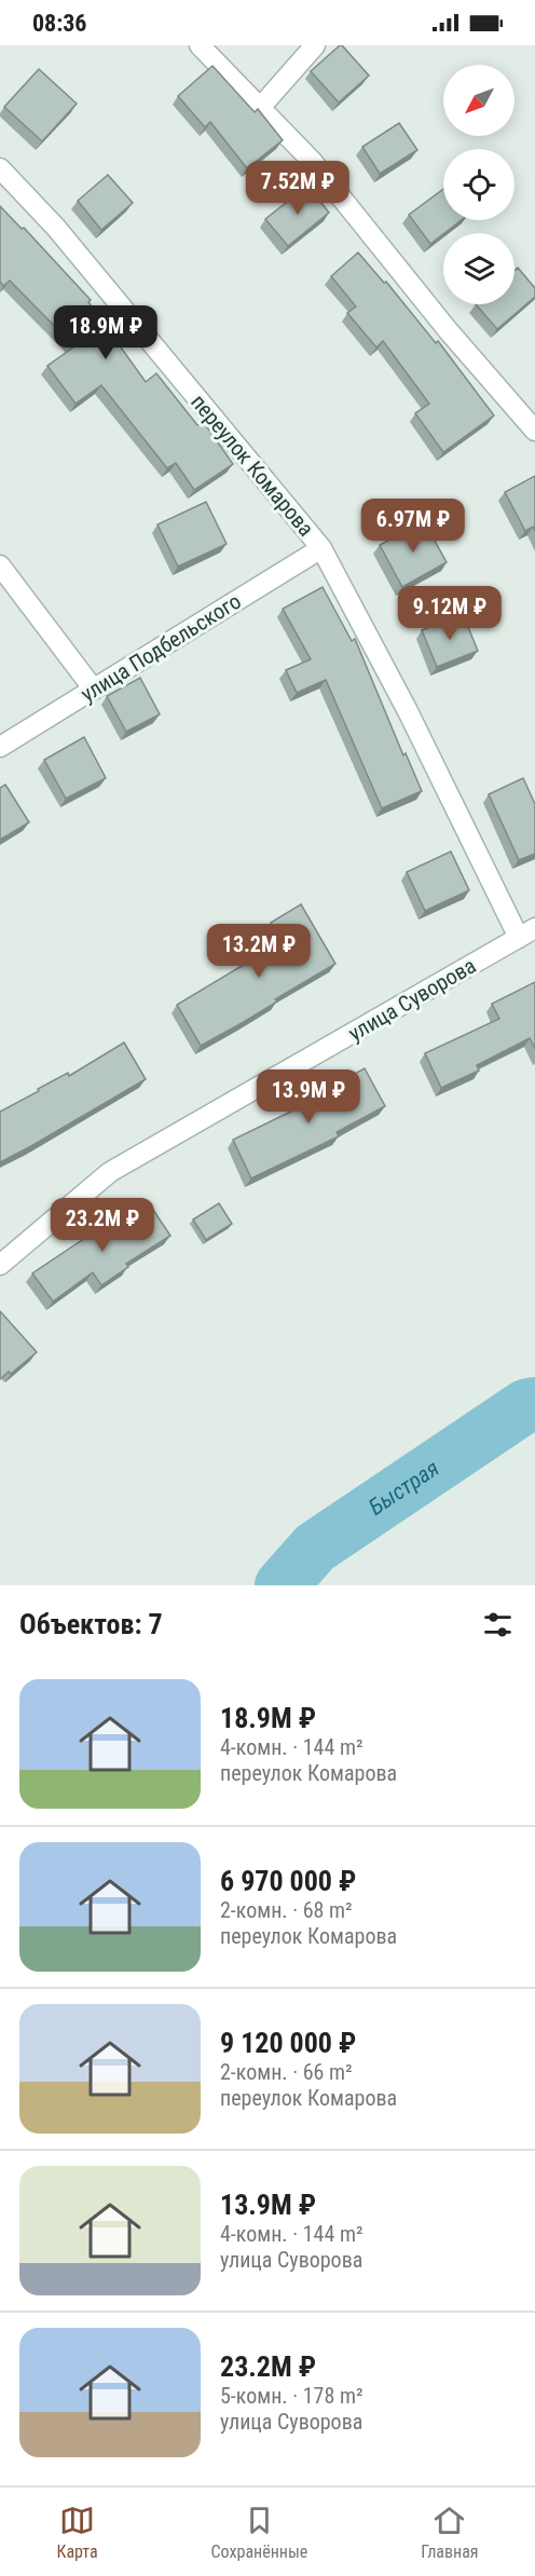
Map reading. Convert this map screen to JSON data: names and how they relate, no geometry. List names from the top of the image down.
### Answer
{
  "streets": {
    "street": ["переулок Комарова", "улица Подбельского", "улица Суворова"]
  },
  "crossings": [
    ["переулок Комарова", "улица Подбельского"],
    ["переулок Комарова", "улица Суворова"]
  ],
  "water": ["Быстрая"],
  "north": "bottom left",
  "page": {
    "status": "08:36",
    "price": [
      "7.52M ₽",
      "18.9M ₽",
      "6.97M ₽",
      "9.12M ₽",
      "13.2M ₽",
      "13.9M ₽",
      "23.2M ₽"
    ],
    "heading": "Объектов: 7",
    "list": [
      {
        "name": "18.9M ₽",
        "note": "4-комн. · 144 m² · переулок Комарова"
      },
      {
        "name": "6 970 000 ₽",
        "note": "2-комн. · 68 m² · переулок Комарова"
      },
      {
        "name": "9 120 000 ₽",
        "note": "2-комн. · 66 m² · переулок Комарова"
      },
      {
        "name": "13.9M ₽",
        "note": "4-комн. · 144 m² · улица Суворова"
      },
      {
        "name": "23.2M ₽",
        "note": "5-комн. · 178 m² · улица Суворова"
      }
    ],
    "tabs": ["Карта", "Сохранённые", "Главная"]
  }
}
